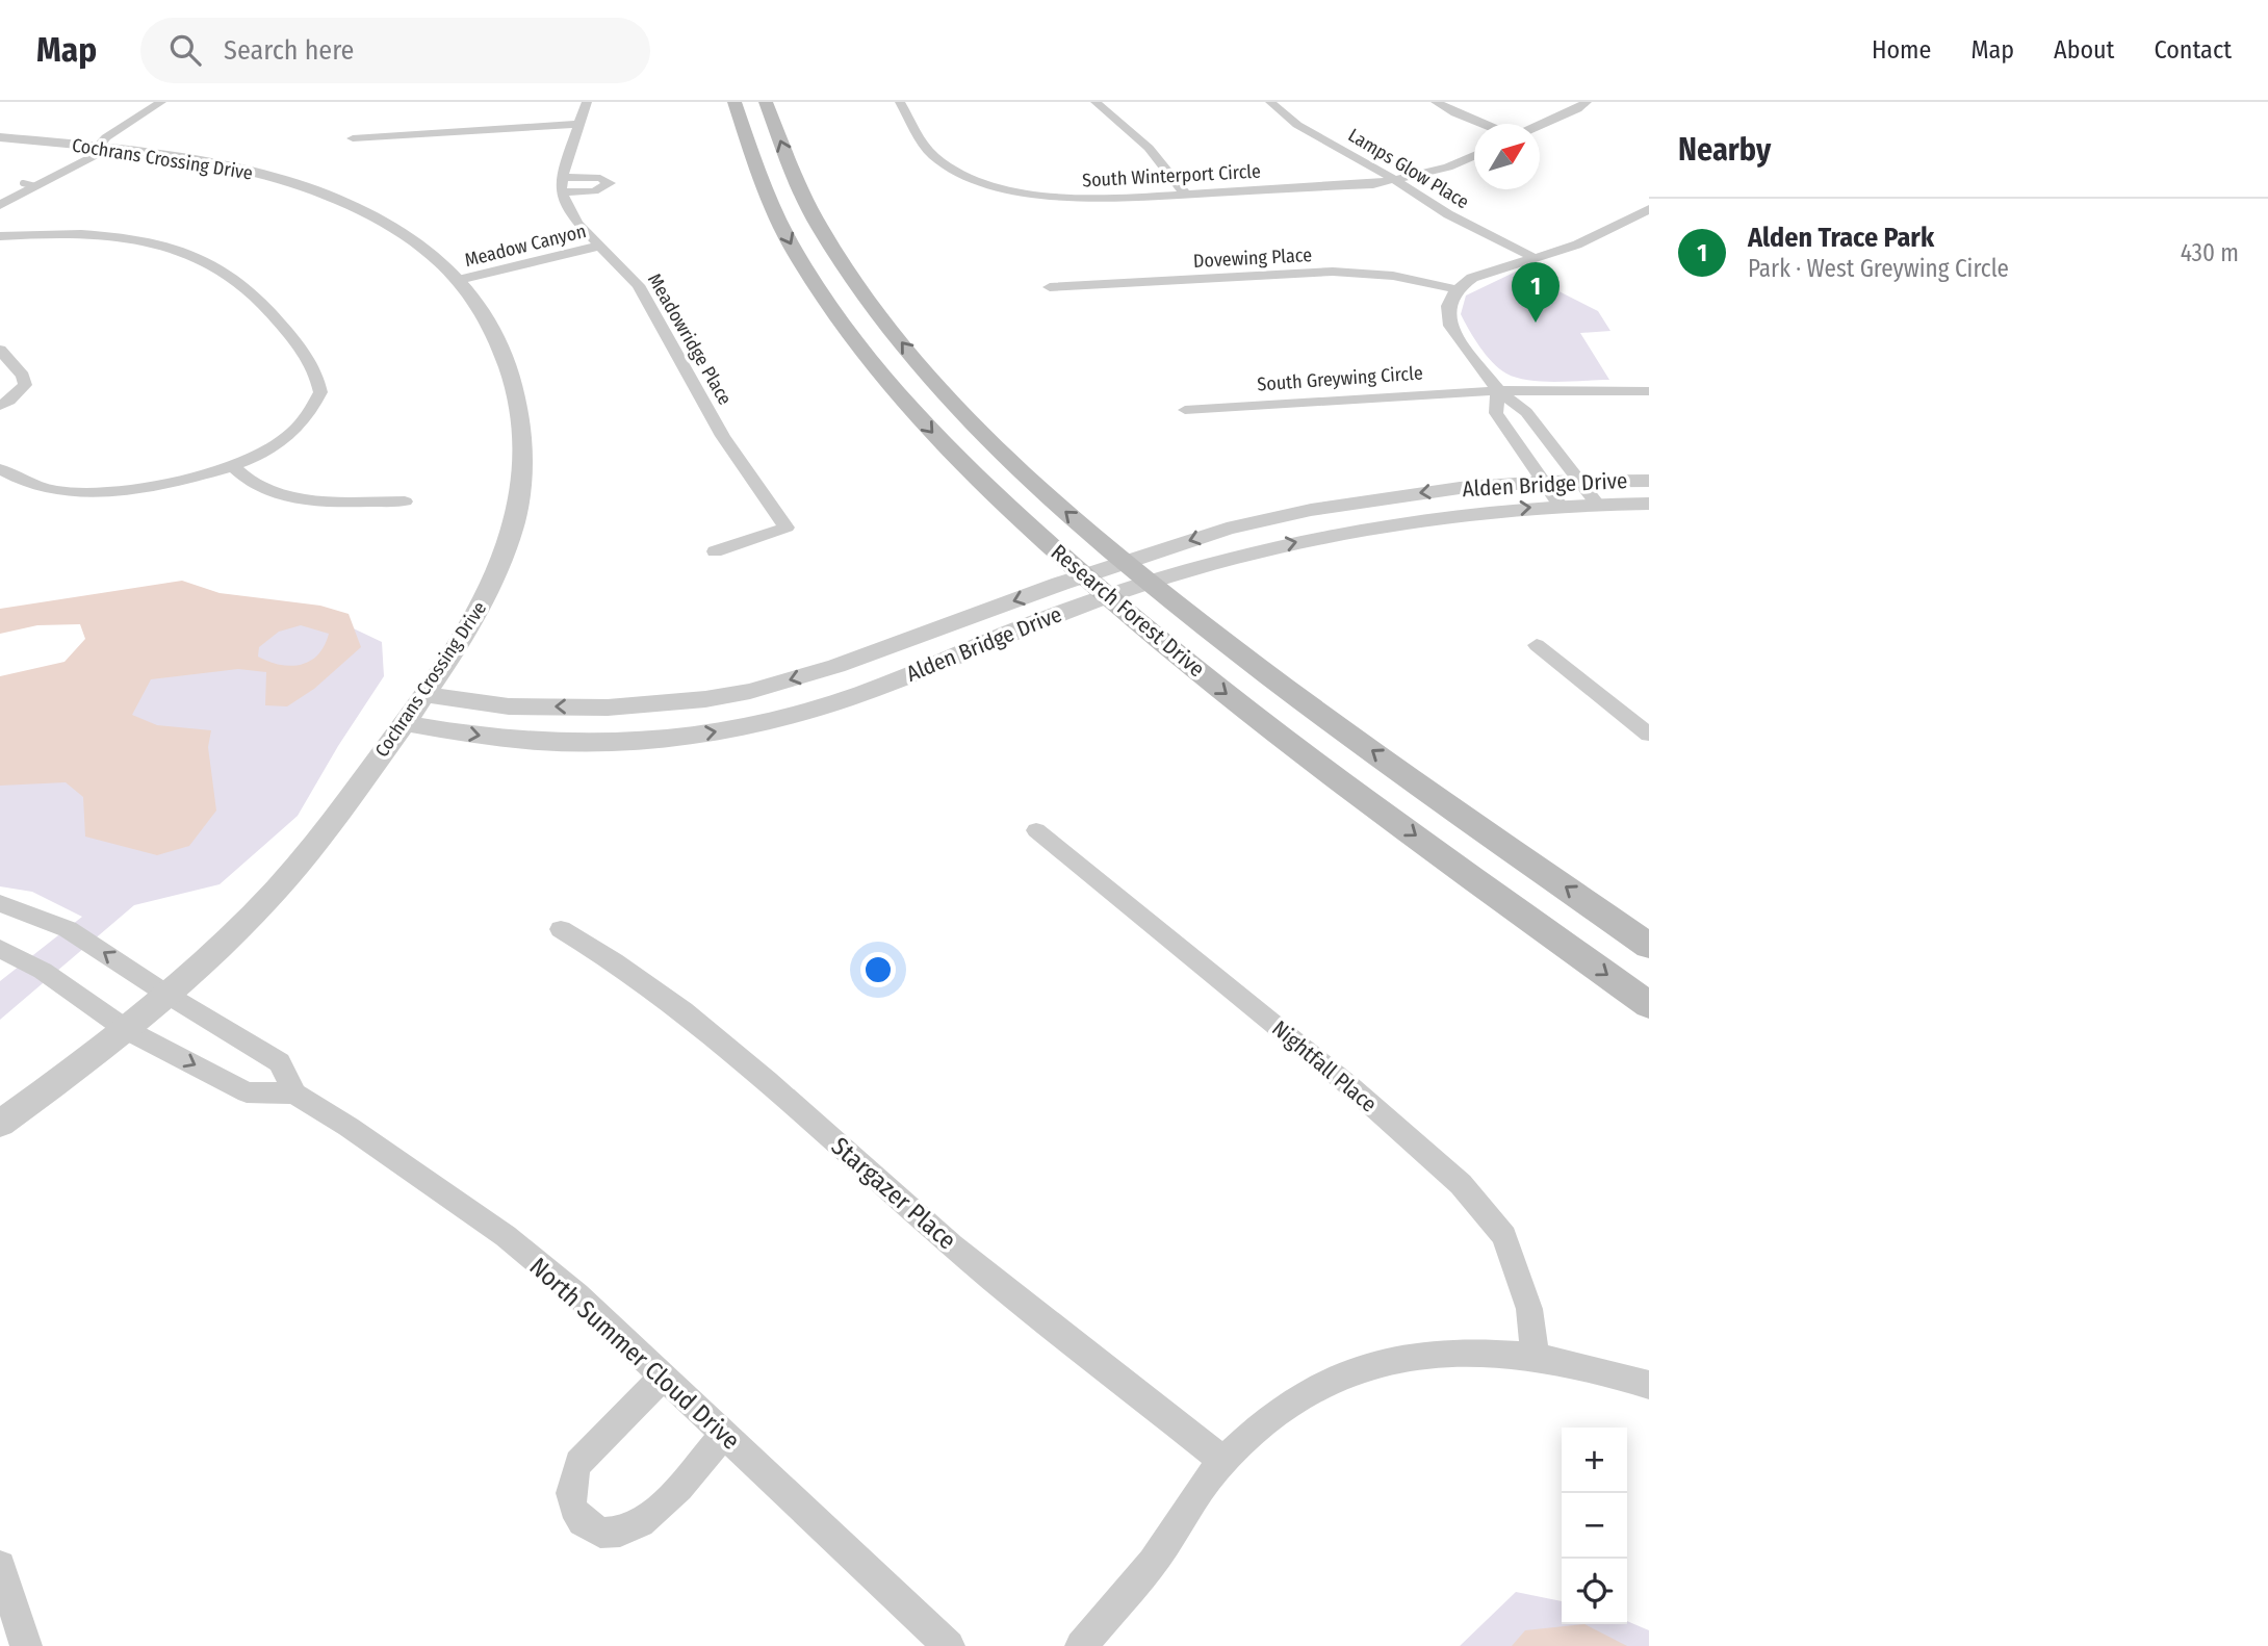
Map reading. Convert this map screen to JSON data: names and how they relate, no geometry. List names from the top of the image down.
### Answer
{
  "streets": {
    "main road": ["Research Forest Drive"],
    "street": [
      "Cochrans Crossing Drive",
      "Lamps Glow Place",
      "South Winterport Circle",
      "Meadow Canyon",
      "Dovewing Place",
      "Meadowridge Place",
      "South Greywing Circle",
      "Alden Bridge Drive",
      "Nightfall Place",
      "Stargazer Place",
      "North Summer Cloud Drive"
    ]
  },
  "crossings": [
    ["Cochrans Crossing Drive", "Meadow Canyon"],
    ["Cochrans Crossing Drive", "Alden Bridge Drive"],
    ["Lamps Glow Place", "South Winterport Circle"],
    ["Meadow Canyon", "Meadowridge Place"],
    ["Alden Bridge Drive", "Research Forest Drive"]
  ],
  "north": "top right",
  "page": {
    "header": "Map",
    "search": "Search here",
    "nav": [
      "Home",
      "Map",
      "About",
      "Contact"
    ],
    "heading": "Nearby",
    "list": [
      {
        "mark": "1",
        "name": "Alden Trace Park",
        "note": "Park · West Greywing Circle",
        "value": "430 m"
      }
    ],
    "pins": "1",
    "map_buttons": ["+", "−"]
  }
}
